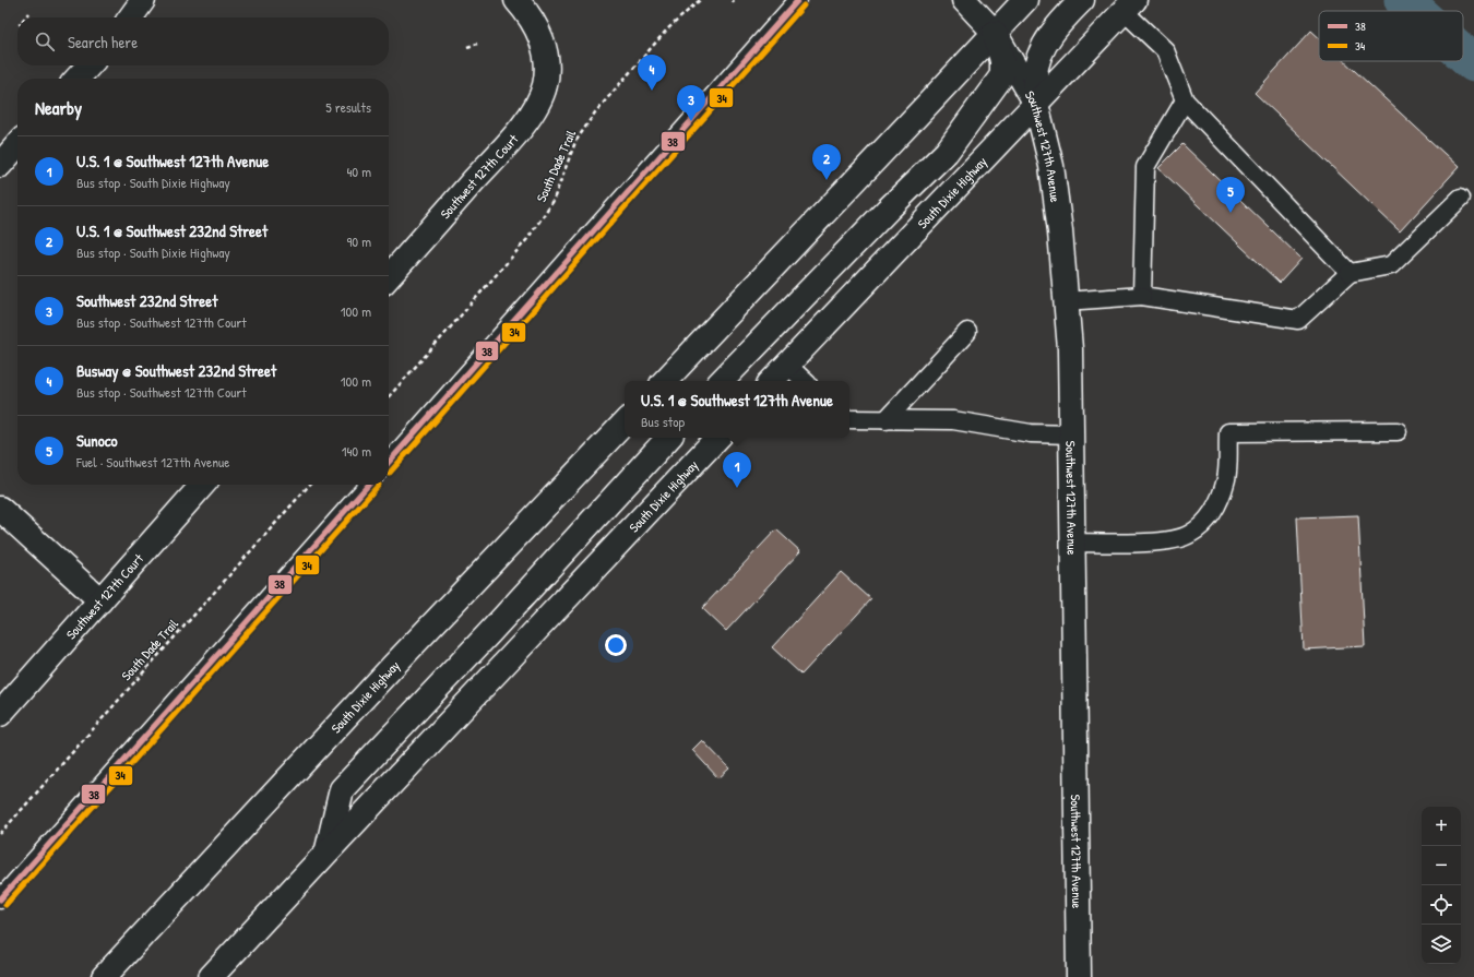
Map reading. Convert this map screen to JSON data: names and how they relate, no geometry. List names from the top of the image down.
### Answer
{
  "streets": {
    "main road": ["Southwest 127th Avenue", "Southwest 127th Court", "South Dixie Highway"],
    "path": ["South Dade Trail"]
  },
  "crossings": [
    ["Southwest 127th Avenue", "South Dixie Highway"]
  ],
  "lines": ["transit line 38", "transit line 34"],
  "legend": ["38", "34"],
  "page": {
    "search": "Search here",
    "pins": [
      "4",
      "3",
      "2",
      "5",
      "1"
    ],
    "heading": ["Nearby", "5 results"],
    "list": [
      {
        "mark": "1",
        "name": "U.S. 1 @ Southwest 127th Avenue",
        "note": "Bus stop · South Dixie Highway",
        "value": "40 m"
      },
      {
        "mark": "2",
        "name": "U.S. 1 @ Southwest 232nd Street",
        "note": "Bus stop · South Dixie Highway",
        "value": "90 m"
      },
      {
        "mark": "3",
        "name": "Southwest 232nd Street",
        "note": "Bus stop · Southwest 127th Court",
        "value": "100 m"
      },
      {
        "mark": "4",
        "name": "Busway @ Southwest 232nd Street",
        "note": "Bus stop · Southwest 127th Court",
        "value": "100 m"
      },
      {
        "mark": "5",
        "name": "Sunoco",
        "note": "Fuel · Southwest 127th Avenue",
        "value": "140 m"
      }
    ],
    "popup": ["U.S. 1 @ Southwest 127th Avenue", "Bus stop"],
    "map_buttons": ["+", "−"]
  }
}
